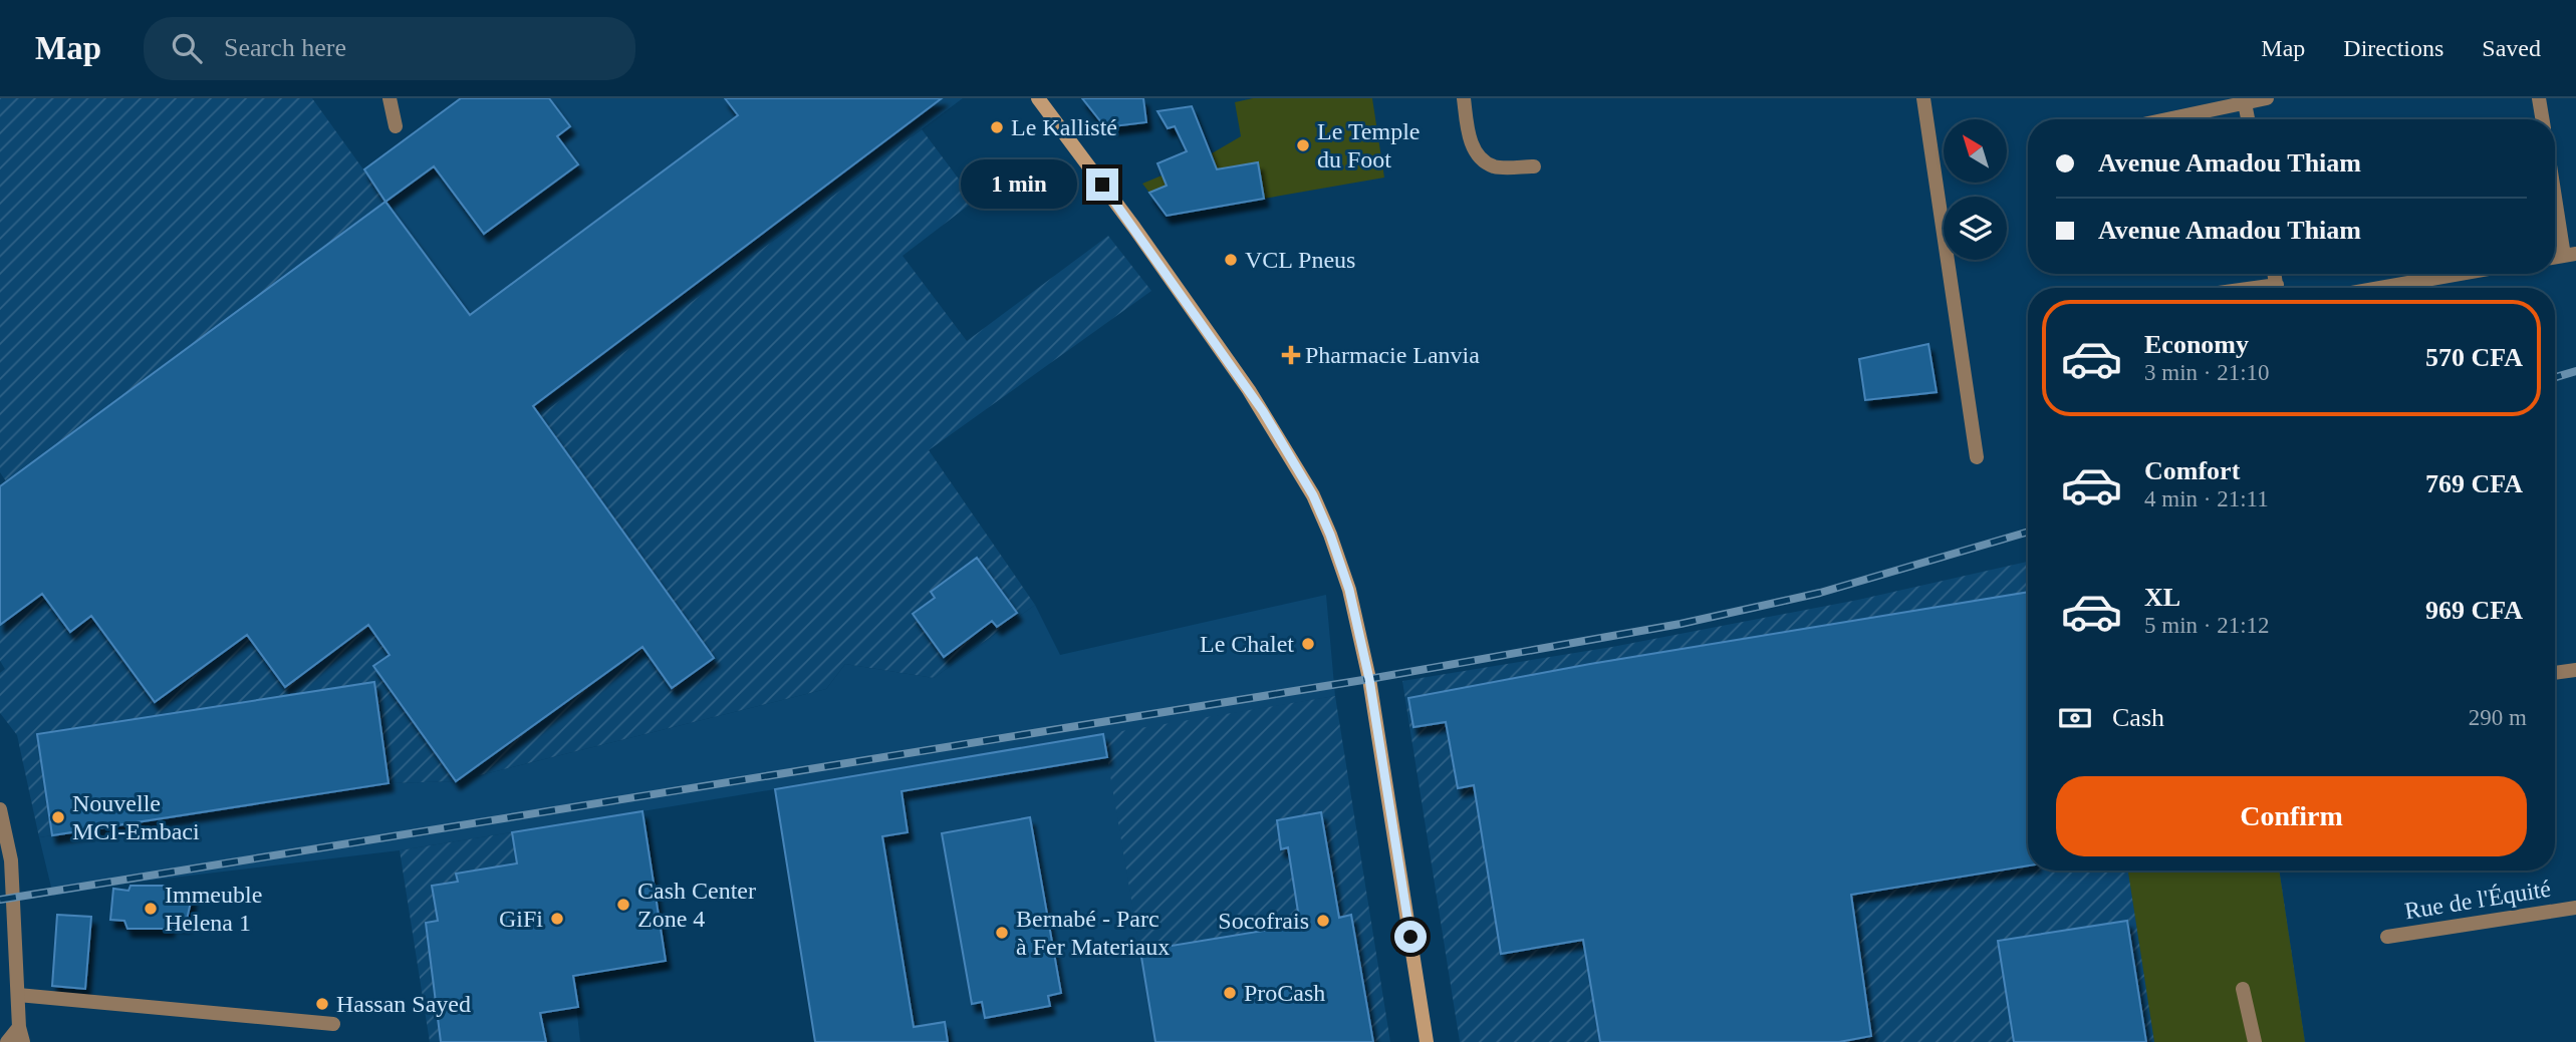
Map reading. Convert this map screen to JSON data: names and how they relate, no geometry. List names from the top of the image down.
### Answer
{
  "streets": {
    "street": ["Rue de l'Équité"]
  },
  "places": {
    "other": [
      "Le Kallisté",
      "Le Temple du Foot",
      "VCL Pneus",
      "Le Chalet",
      "Nouvelle MCI-Embaci",
      "Cash Center Zone 4",
      "Immeuble Helena 1",
      "GiFi",
      "Socofrais",
      "Bernabé - Parc à Fer Materiaux",
      "ProCash",
      "Hassan Sayed"
    ],
    "health": ["Pharmacie Lanvia"]
  },
  "north": "top left",
  "page": {
    "header": "Map",
    "search": "Search here",
    "nav": ["Map", "Directions", "Saved"],
    "banner": ["Avenue Amadou Thiam", "Avenue Amadou Thiam"],
    "bubble": "1 min",
    "list": [
      {
        "name": "Economy",
        "note": "3 min · 21:10",
        "value": "570 CFA"
      },
      {
        "name": "Comfort",
        "note": "4 min · 21:11",
        "value": "769 CFA"
      },
      {
        "name": "XL",
        "note": "5 min · 21:12",
        "value": "969 CFA"
      }
    ],
    "pay": ["Cash", "290 m"],
    "buttons": "Confirm"
  }
}
